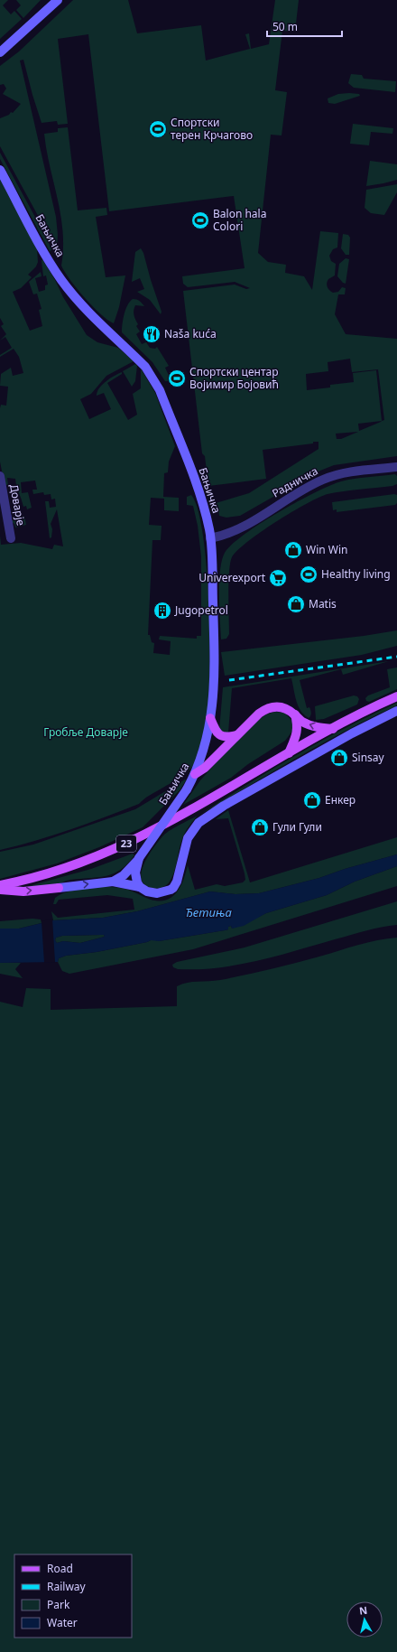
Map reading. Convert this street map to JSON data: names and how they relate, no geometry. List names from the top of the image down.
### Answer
{
  "streets": {
    "main road": ["23"],
    "street": ["Бањичка", "Радничка", "Доварје"]
  },
  "crossings": [
    ["Бањичка", "Радничка"]
  ],
  "water": ["Ђетиња"],
  "parks": ["Гробље Доварје"],
  "places": {
    "sports": [
      "Спортски терен Крчагово",
      "Balon hala Colori",
      "Спортски центар Војимир Бојовић",
      "Healthy living"
    ],
    "restaurant": ["Naša kuća"],
    "shop": [
      "Win Win",
      "Matis",
      "Sinsay",
      "Енкер",
      "Гули Гули"
    ],
    "supermarket": ["Univerexport"],
    "building": ["Jugopetrol"]
  },
  "legend": [
    "Road",
    "Railway",
    "Park",
    "Water"
  ],
  "scale_bar": "50 m",
  "north": "top"
}
